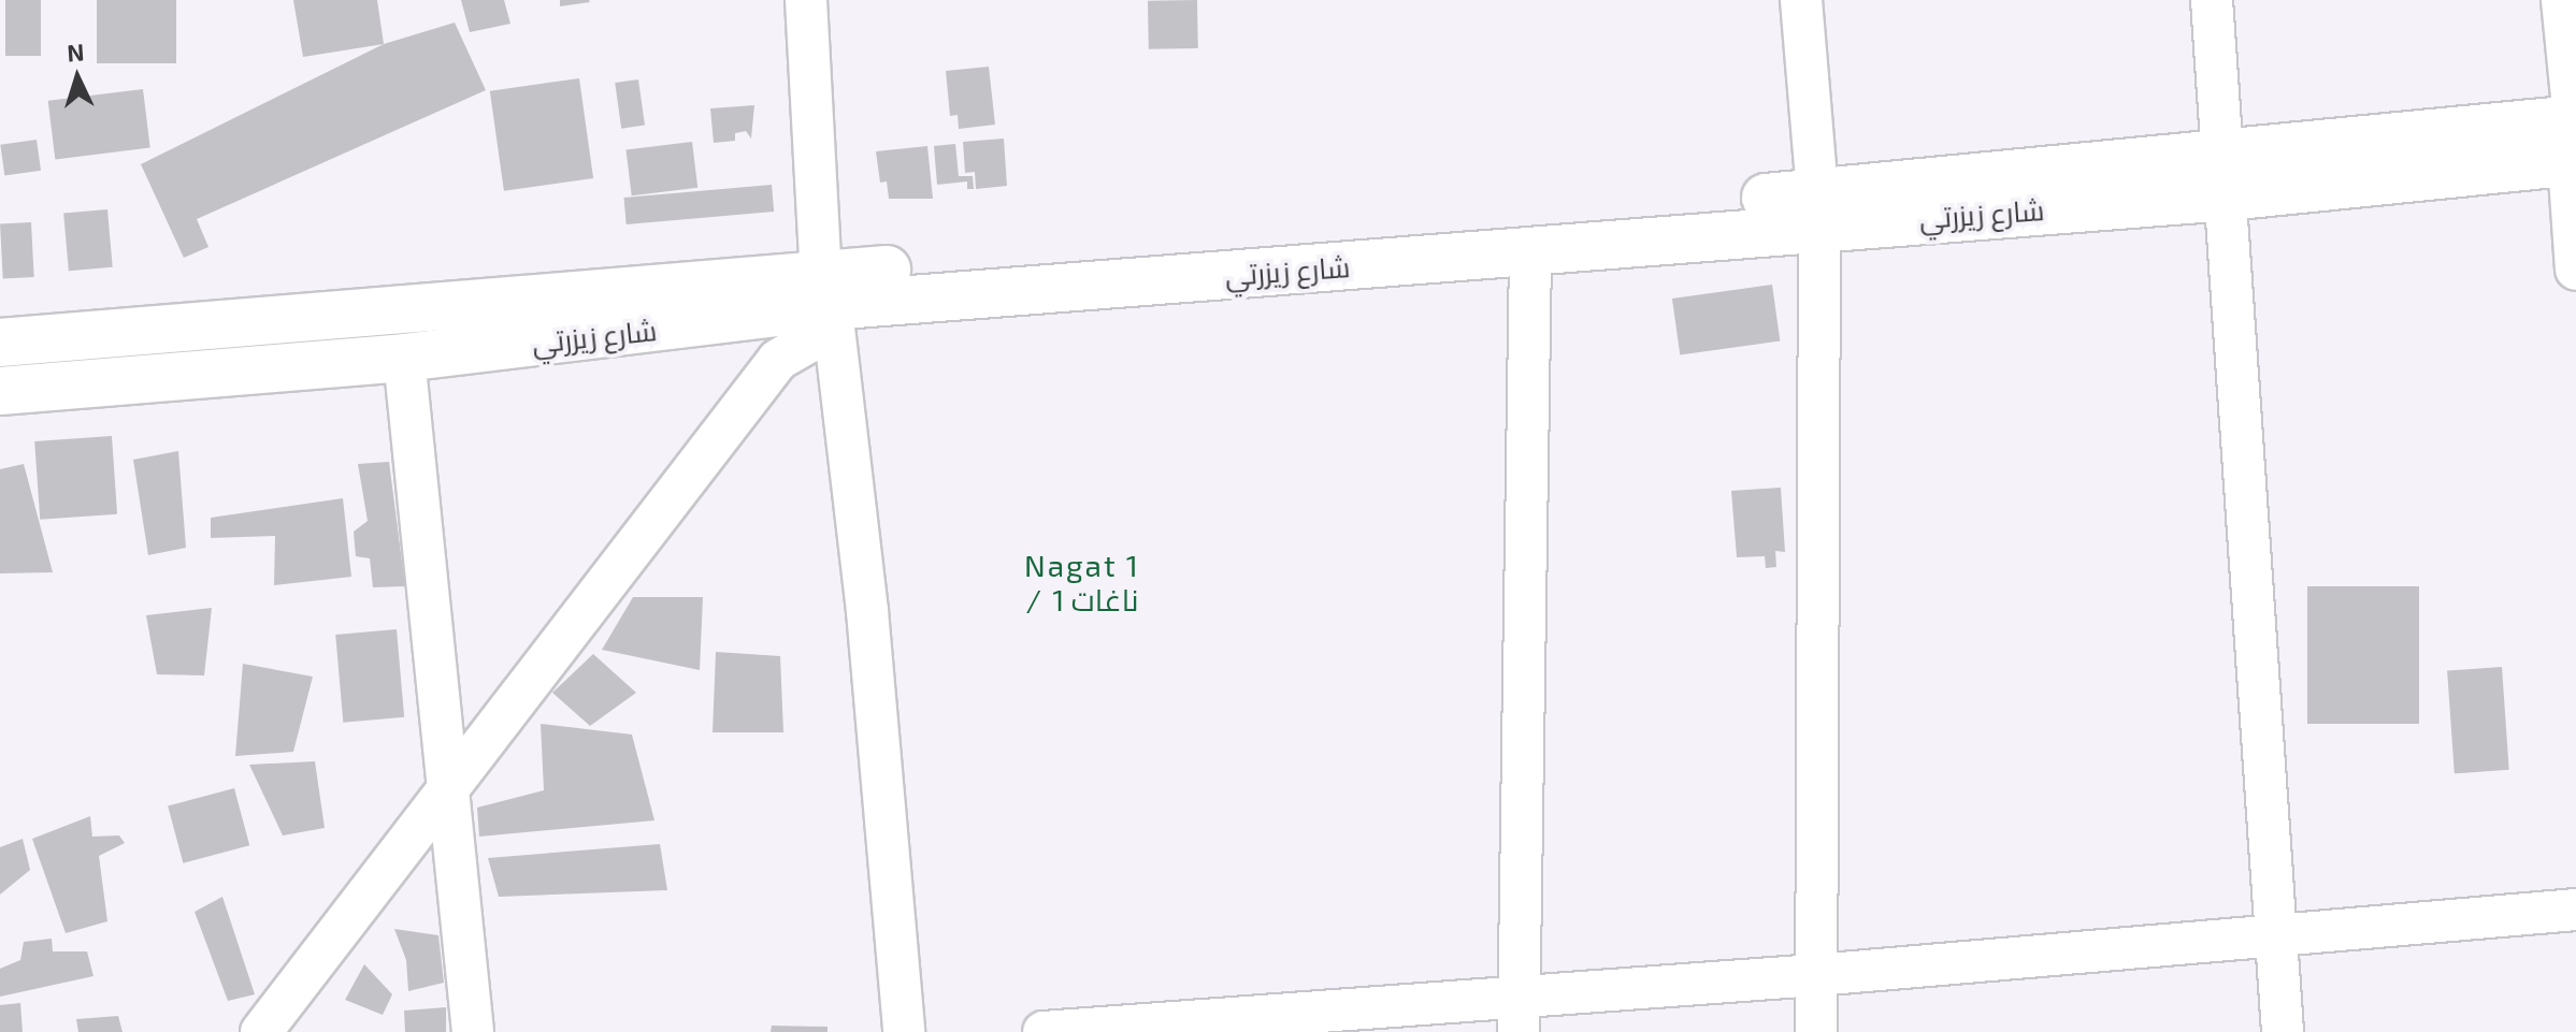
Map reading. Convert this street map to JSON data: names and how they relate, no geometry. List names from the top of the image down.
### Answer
{
  "streets": {
    "street": ["شارع زيزرتي"]
  },
  "districts": ["Nagat 1 / ناغات 1"],
  "north": "top"
}
